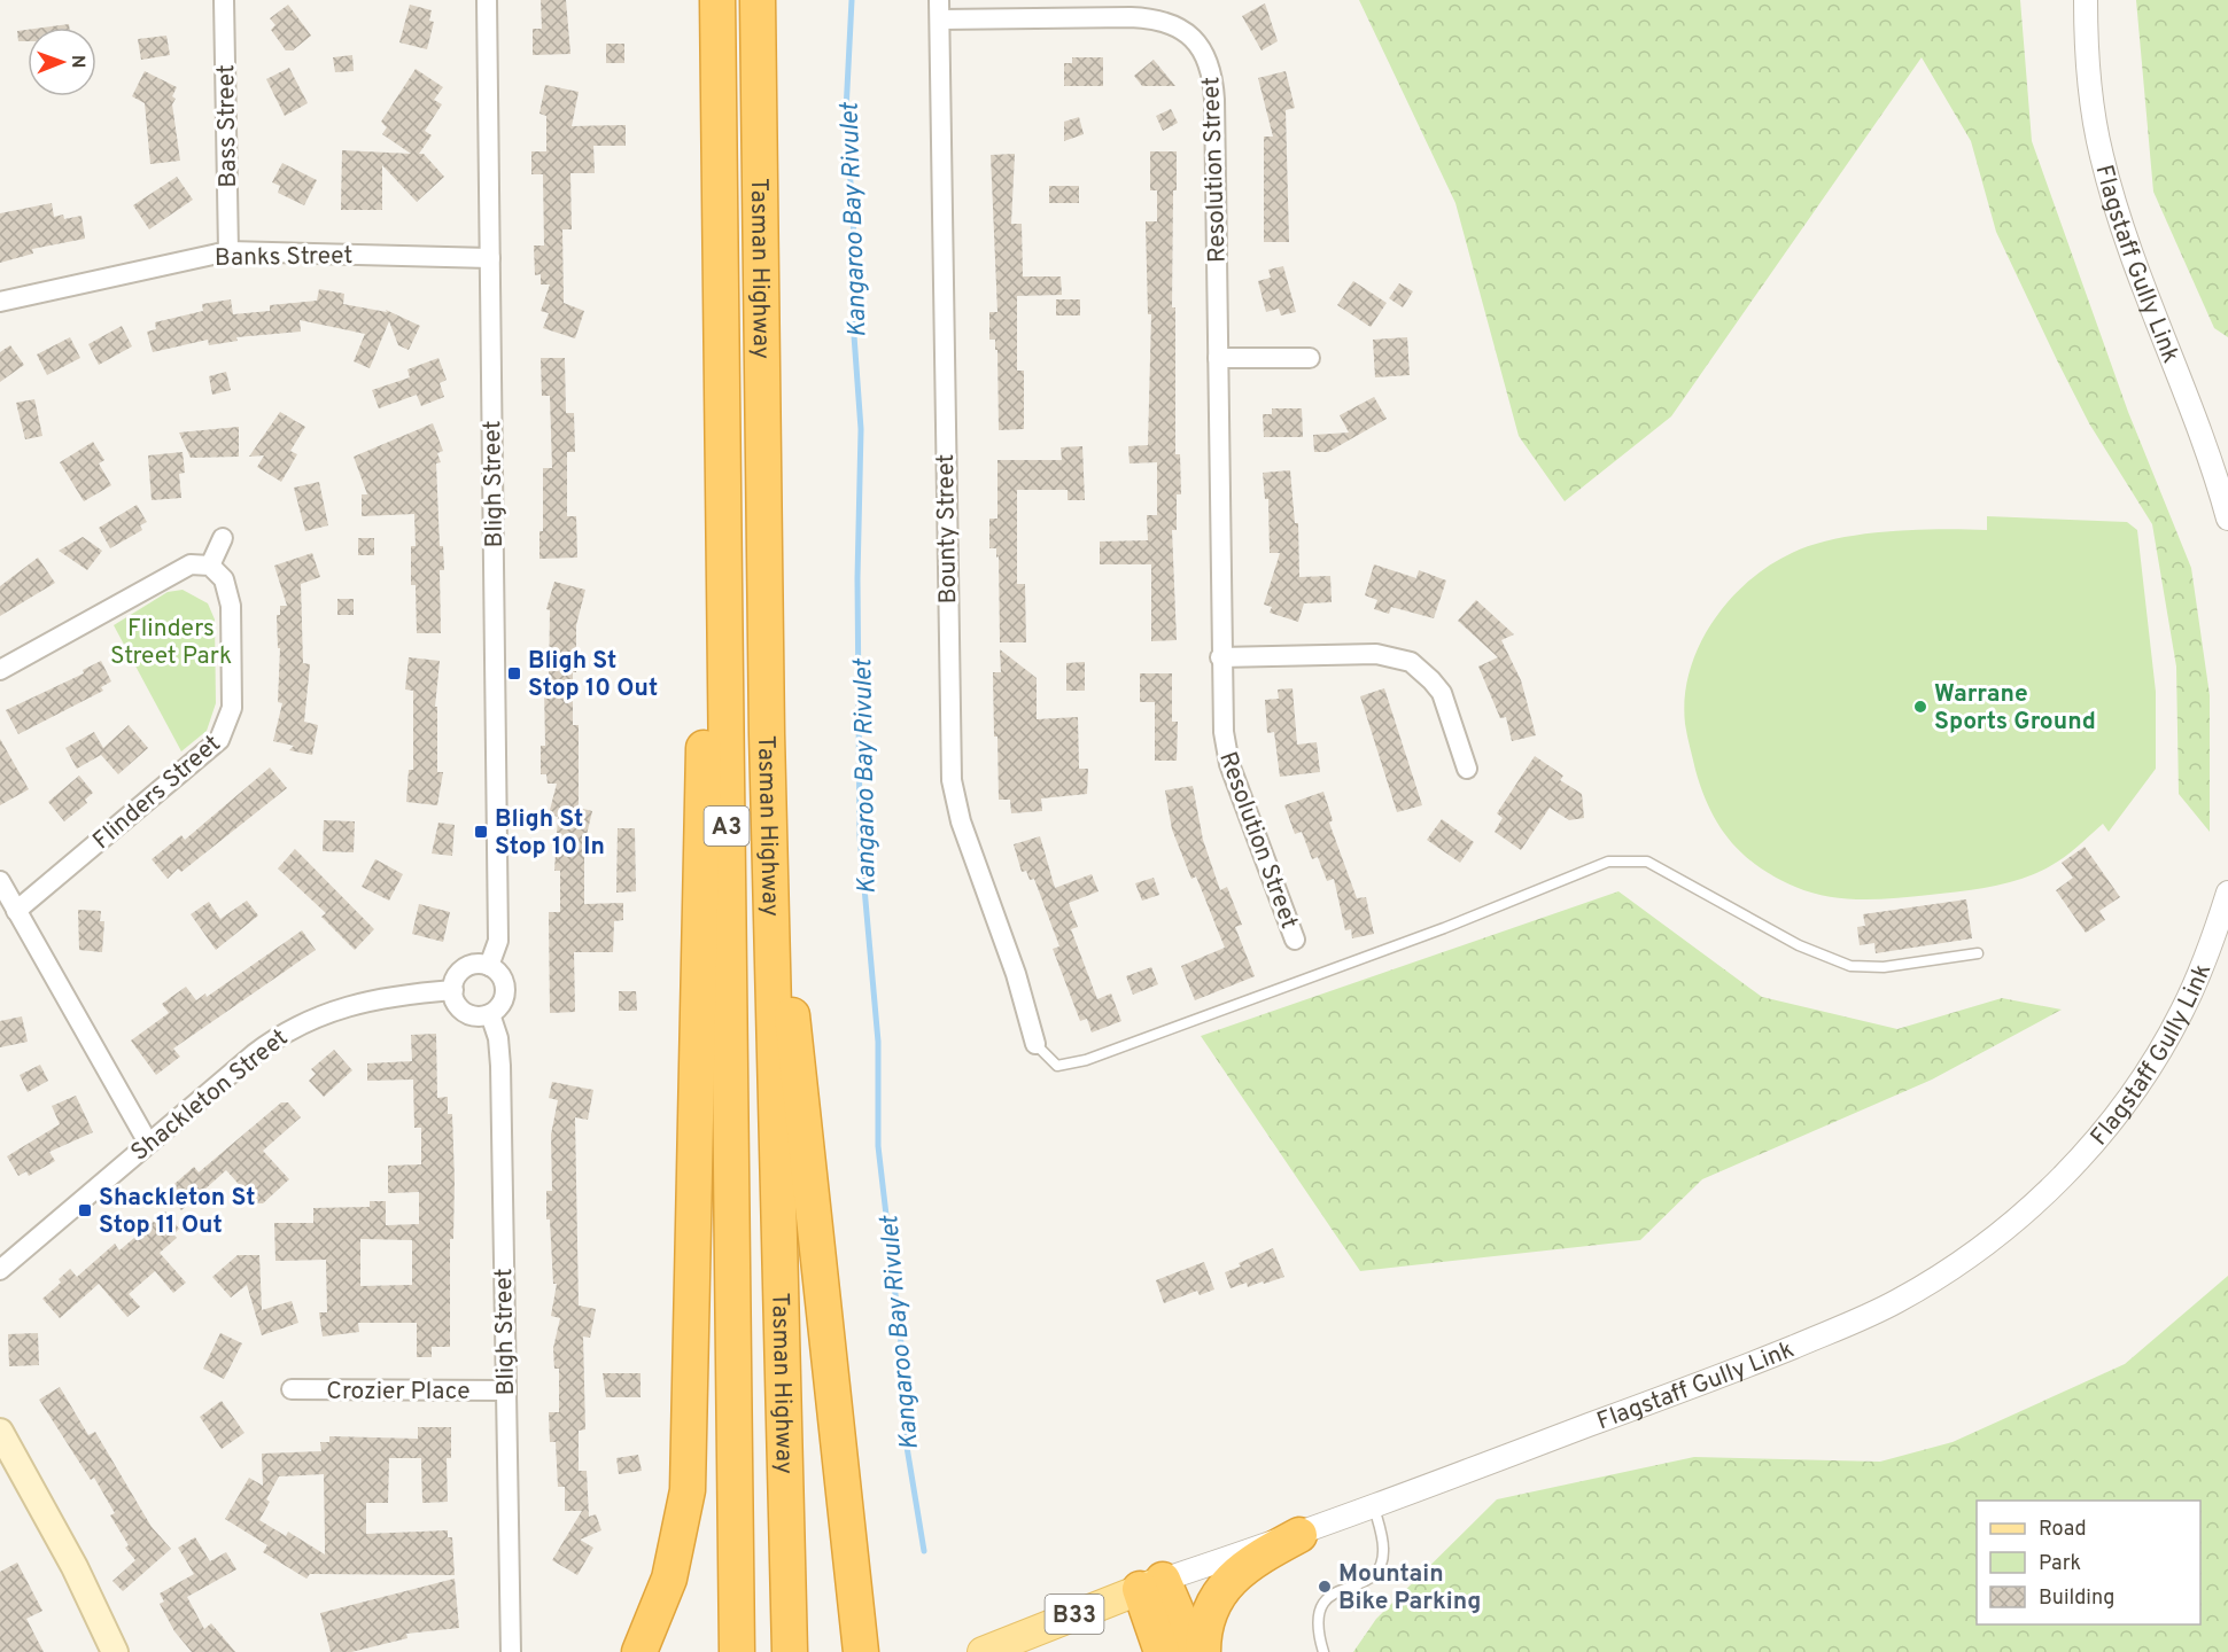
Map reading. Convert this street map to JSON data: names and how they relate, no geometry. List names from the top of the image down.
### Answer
{
  "streets": {
    "highway": ["Tasman Highway", "A3"],
    "main road": ["Flagstaff Gully Link", "B33"],
    "street": [
      "Bass Street",
      "Resolution Street",
      "Banks Street",
      "Bligh Street",
      "Bounty Street",
      "Flinders Street",
      "Shackleton Street",
      "Crozier Place"
    ]
  },
  "crossings": [
    ["Bass Street", "Banks Street"],
    ["Resolution Street", "Bounty Street"],
    ["Banks Street", "Bligh Street"],
    ["Bligh Street", "Shackleton Street"],
    ["Bligh Street", "Crozier Place"]
  ],
  "water": ["Kangaroo Bay Rivulet"],
  "parks": ["Flinders Street Park"],
  "places": {
    "transit": ["Bligh St Stop 10 Out", "Bligh St Stop 10 In", "Shackleton St Stop 11 Out"],
    "other": ["Warrane Sports Ground", "Mountain Bike Parking"]
  },
  "legend": ["Road", "Park", "Building"],
  "north": "right"
}
